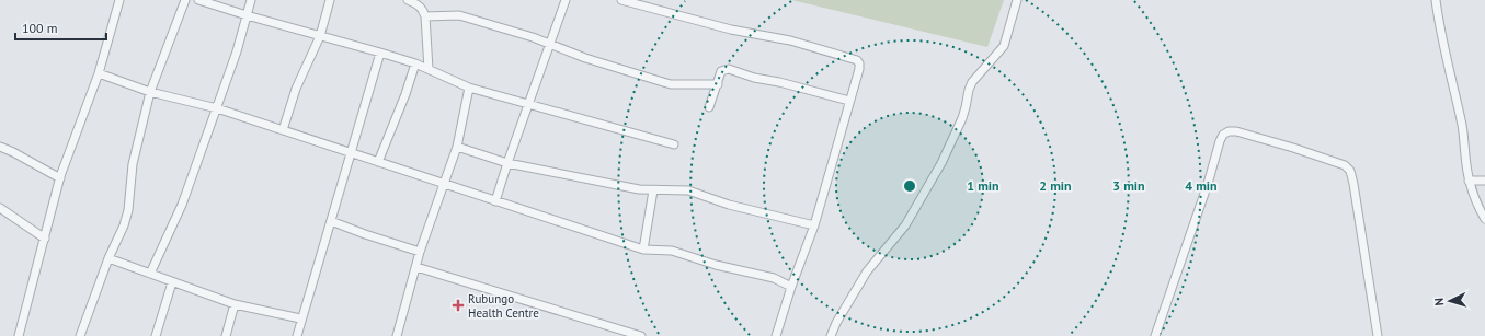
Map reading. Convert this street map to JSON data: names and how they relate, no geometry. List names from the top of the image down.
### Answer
{
  "places": {
    "health": ["Rubungo Health Centre"]
  },
  "scale_bar": "100 m",
  "north": "left",
  "rings": [
    "1 min",
    "2 min",
    "3 min",
    "4 min"
  ]
}
